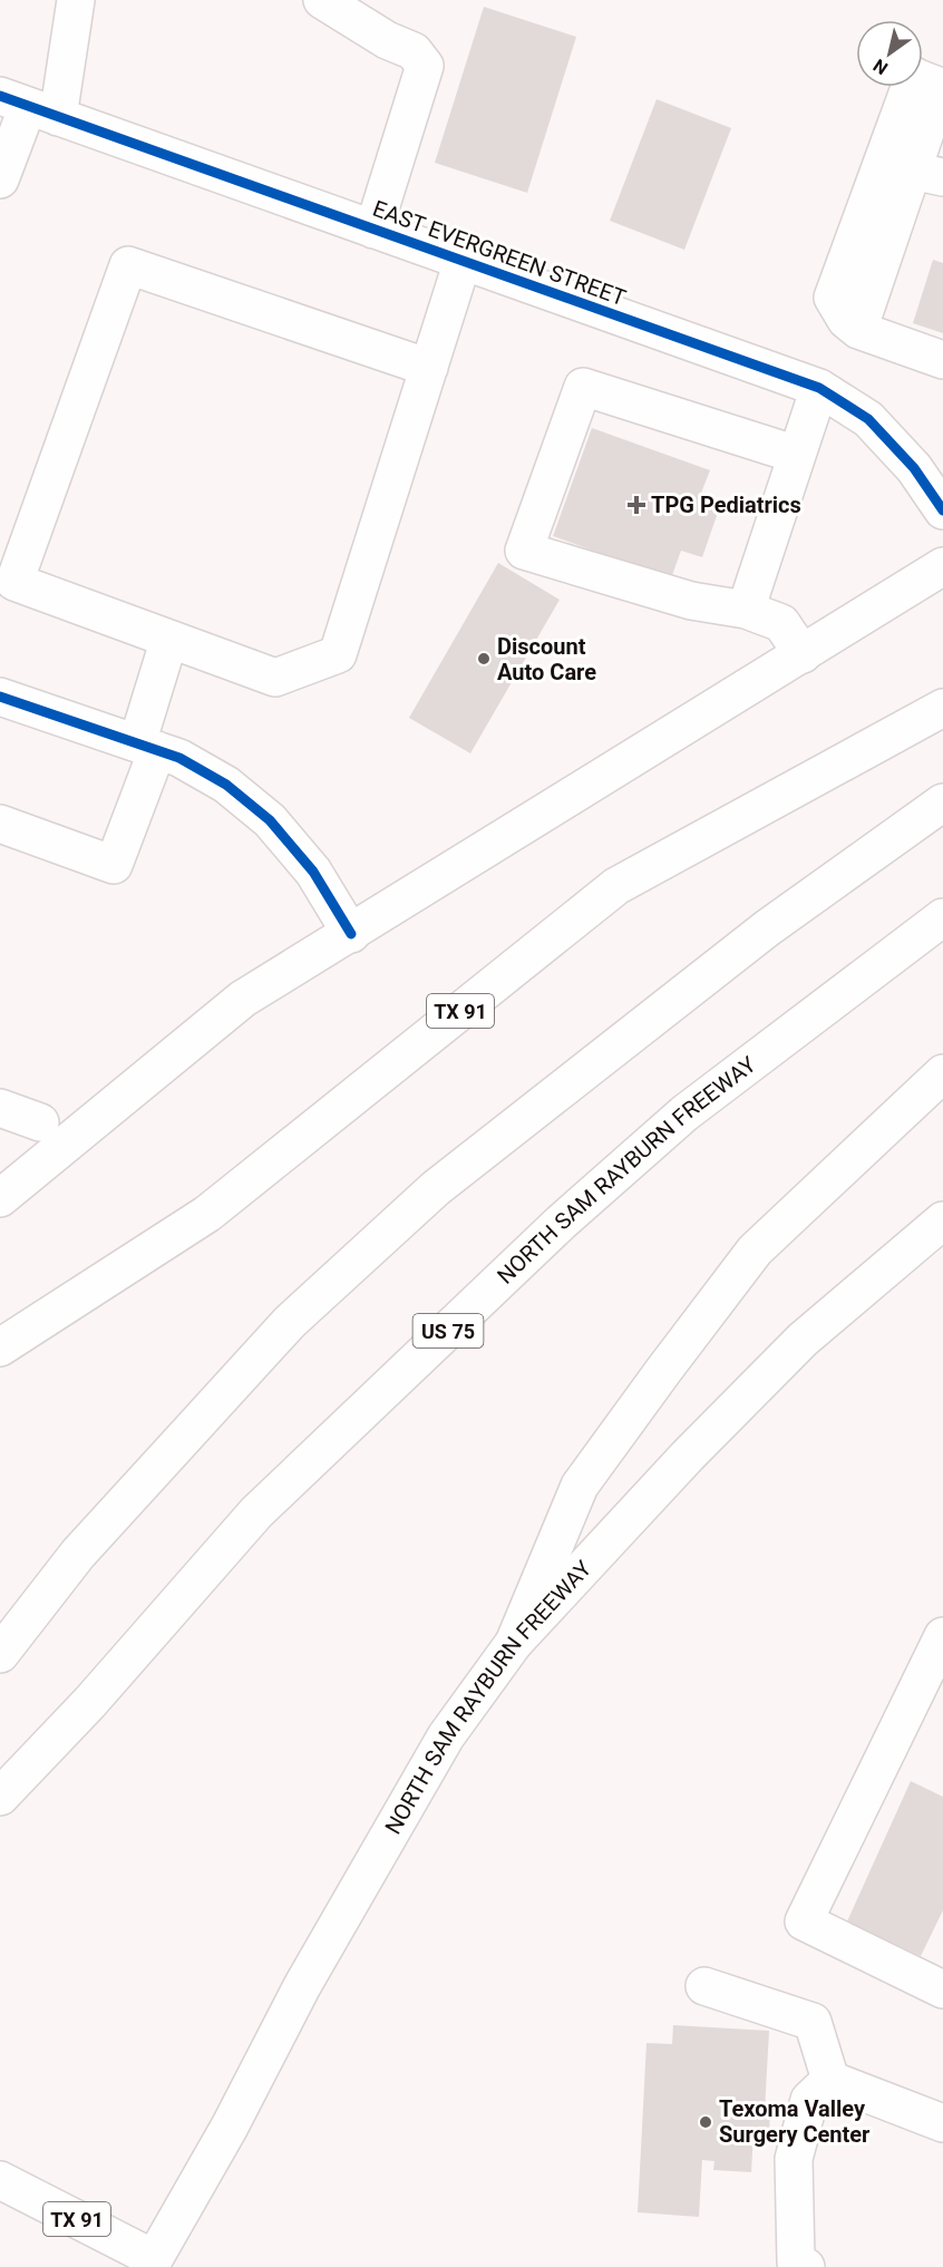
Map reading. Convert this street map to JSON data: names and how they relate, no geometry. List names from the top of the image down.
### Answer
{
  "streets": {
    "main road": [
      "EAST EVERGREEN STREET",
      "TX 91",
      "NORTH SAM RAYBURN FREEWAY",
      "US 75"
    ]
  },
  "crossings": [
    ["TX 91", "NORTH SAM RAYBURN FREEWAY"]
  ],
  "places": {
    "health": ["TPG Pediatrics"],
    "other": ["Discount Auto Care", "Texoma Valley Surgery Center"]
  },
  "north": "bottom left"
}
